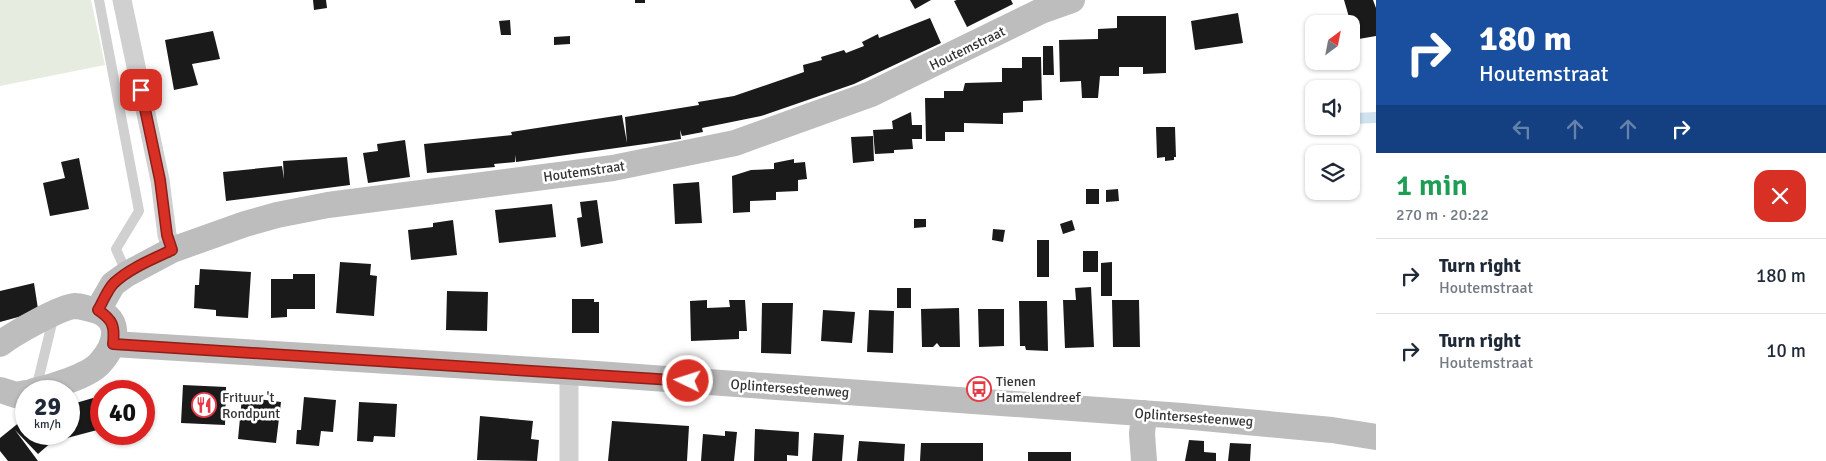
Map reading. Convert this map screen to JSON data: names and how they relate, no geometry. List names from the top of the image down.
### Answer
{
  "streets": {
    "street": ["Houtemstraat", "Oplintersesteenweg"]
  },
  "places": {
    "bus stop": ["Tienen Hamelendreef"],
    "restaurant": ["Frituur 't Rondpunt"]
  },
  "north": "top right",
  "page": {
    "turn": ["180 m", "Houtemstraat"],
    "heading": ["1 min", "270 m · 20:22"],
    "list": [
      {
        "name": "Turn right",
        "note": "Houtemstraat",
        "value": "180 m"
      },
      {
        "name": "Turn right",
        "note": "Houtemstraat",
        "value": "10 m"
      }
    ],
    "speed": "29 km/h",
    "limit": "40"
  }
}
